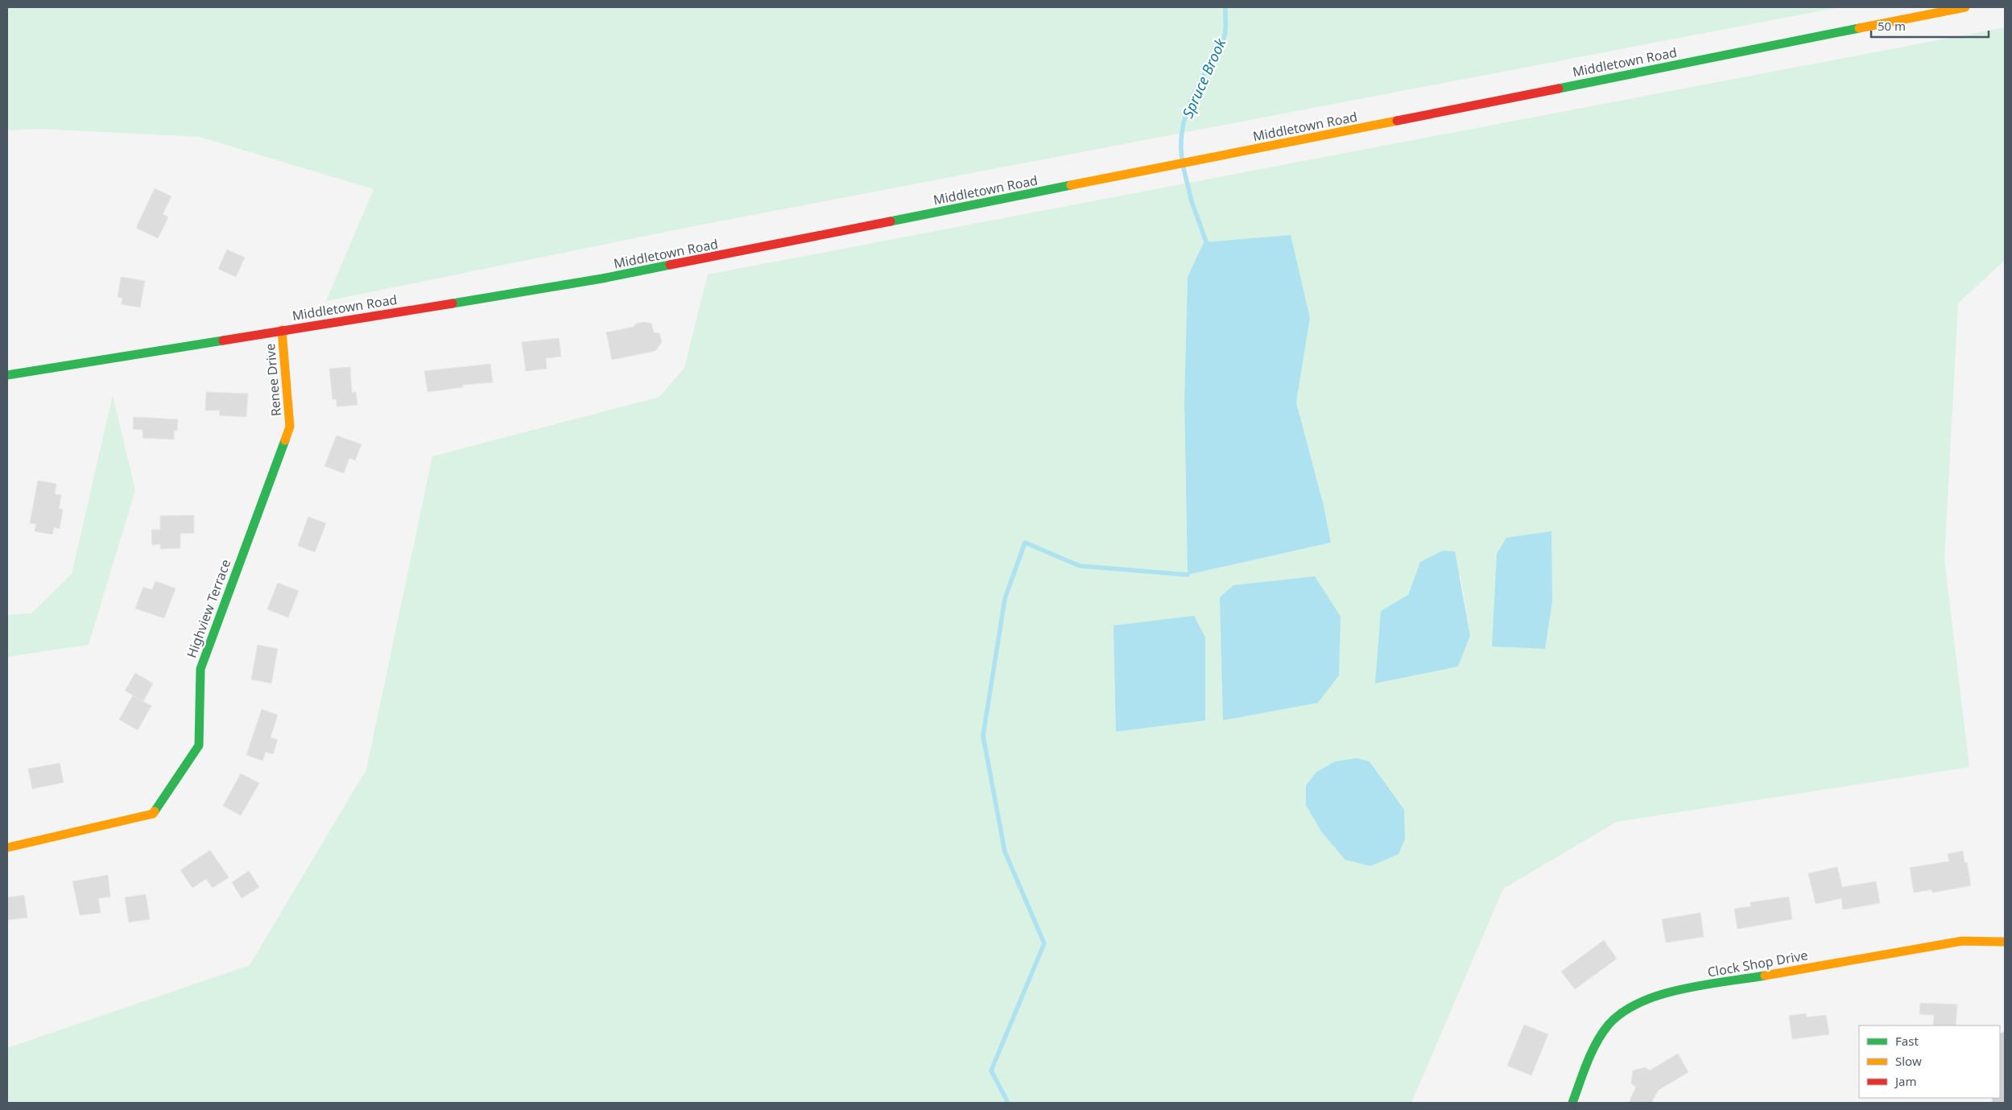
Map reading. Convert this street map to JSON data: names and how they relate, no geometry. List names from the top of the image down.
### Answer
{
  "streets": {
    "street": [
      "Middletown Road",
      "Renee Drive",
      "Highview Terrace",
      "Clock Shop Drive"
    ]
  },
  "crossings": [
    ["Middletown Road", "Renee Drive"],
    ["Renee Drive", "Highview Terrace"]
  ],
  "water": ["Spruce Brook"],
  "legend": ["Fast", "Slow", "Jam"],
  "scale_bar": "50 m"
}
